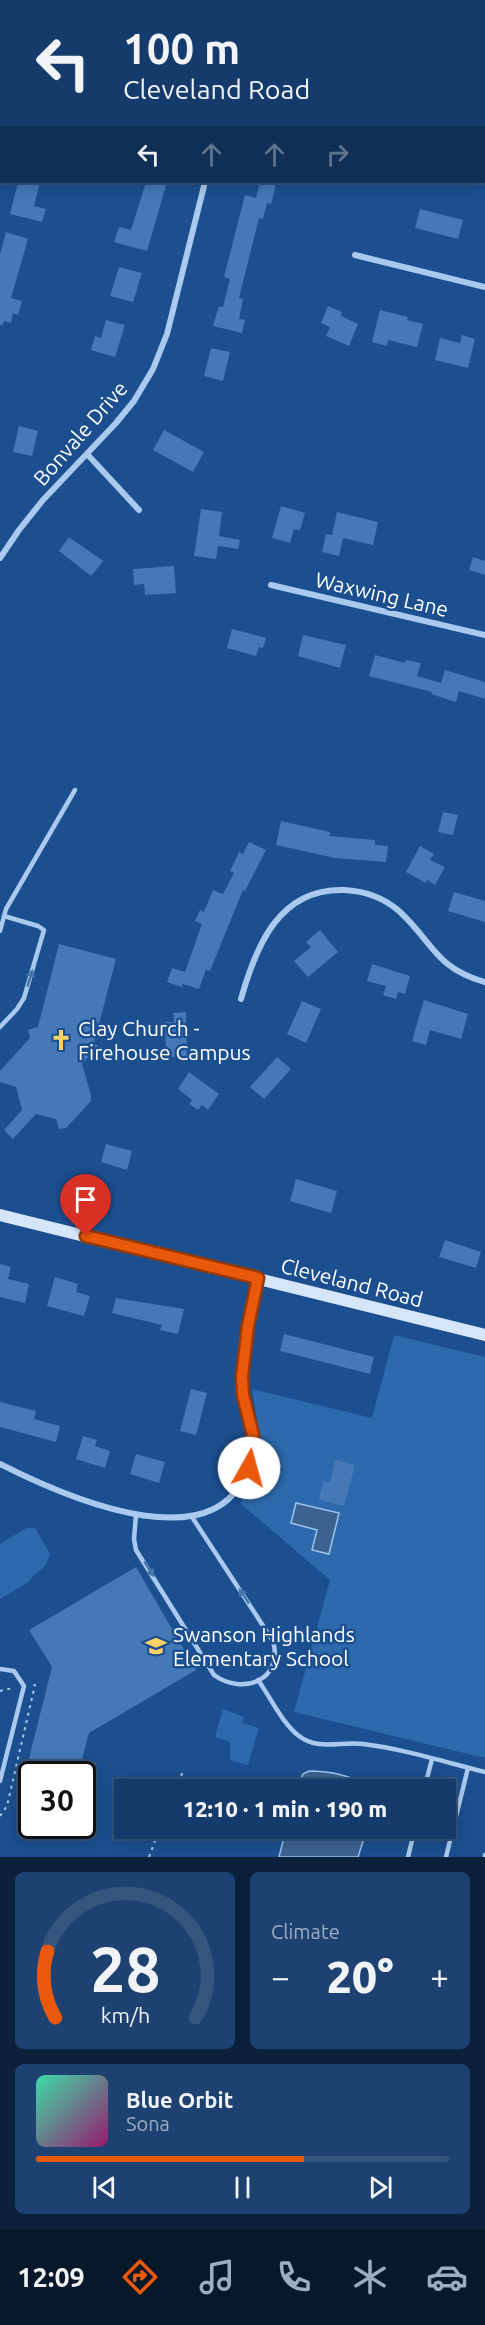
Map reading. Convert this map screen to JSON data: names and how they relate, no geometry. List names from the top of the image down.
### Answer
{
  "streets": {
    "main road": ["Cleveland Road"],
    "street": ["Bonvale Drive", "Waxwing Lane"]
  },
  "places": {
    "church": ["Clay Church - Firehouse Campus"],
    "school or university": ["Swanson Highlands Elementary School"]
  },
  "page": {
    "turn": ["100 m", "Cleveland Road"],
    "limit": "30",
    "trip": "12:10 · 1 min · 190 m",
    "tile": "Climate",
    "heat": ["−", "20°", "+"],
    "song": ["Blue Orbit", "Sona"],
    "tabs": "12:09",
    "gauge": ["28", "km/h"]
  }
}
